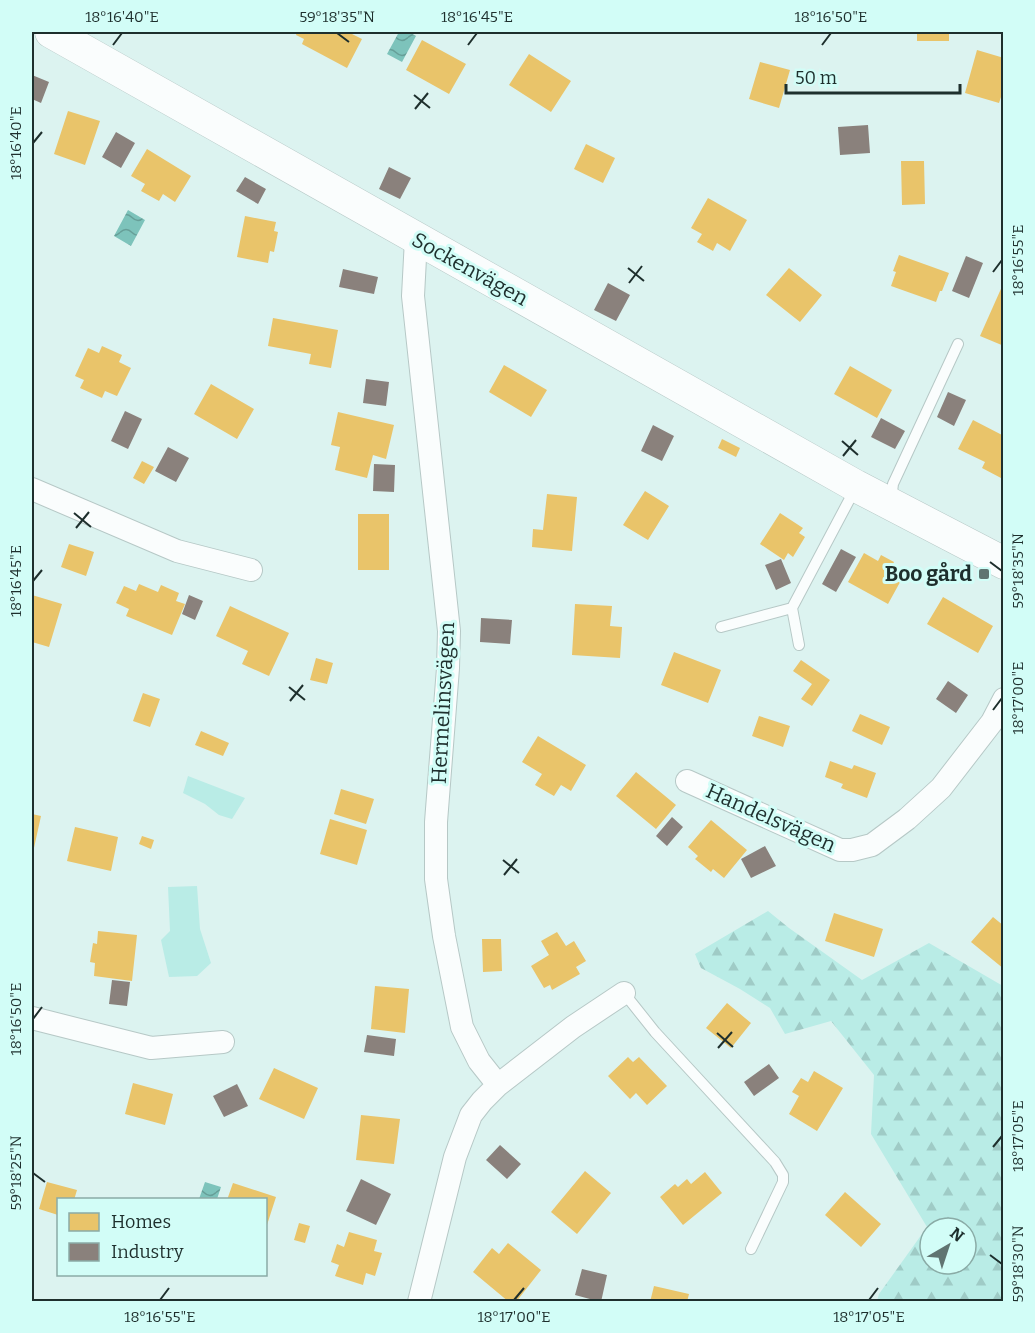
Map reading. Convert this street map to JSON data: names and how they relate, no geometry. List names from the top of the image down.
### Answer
{
  "streets": {
    "street": ["Sockenvägen", "Hermelinsvägen", "Handelsvägen"]
  },
  "crossings": [
    ["Sockenvägen", "Hermelinsvägen"]
  ],
  "places": {
    "transit": ["Boo gård"]
  },
  "legend": ["Homes", "Industry"],
  "scale_bar": "50 m",
  "north": "top right",
  "coordinates": [
    "18°16'40\"E",
    "59°18'35\"N",
    "18°16'45\"E",
    "18°16'50\"E",
    "18°16'55\"E",
    "18°17'00\"E",
    "18°17'05\"E",
    "59°18'25\"N",
    "59°18'30\"N"
  ]
}
